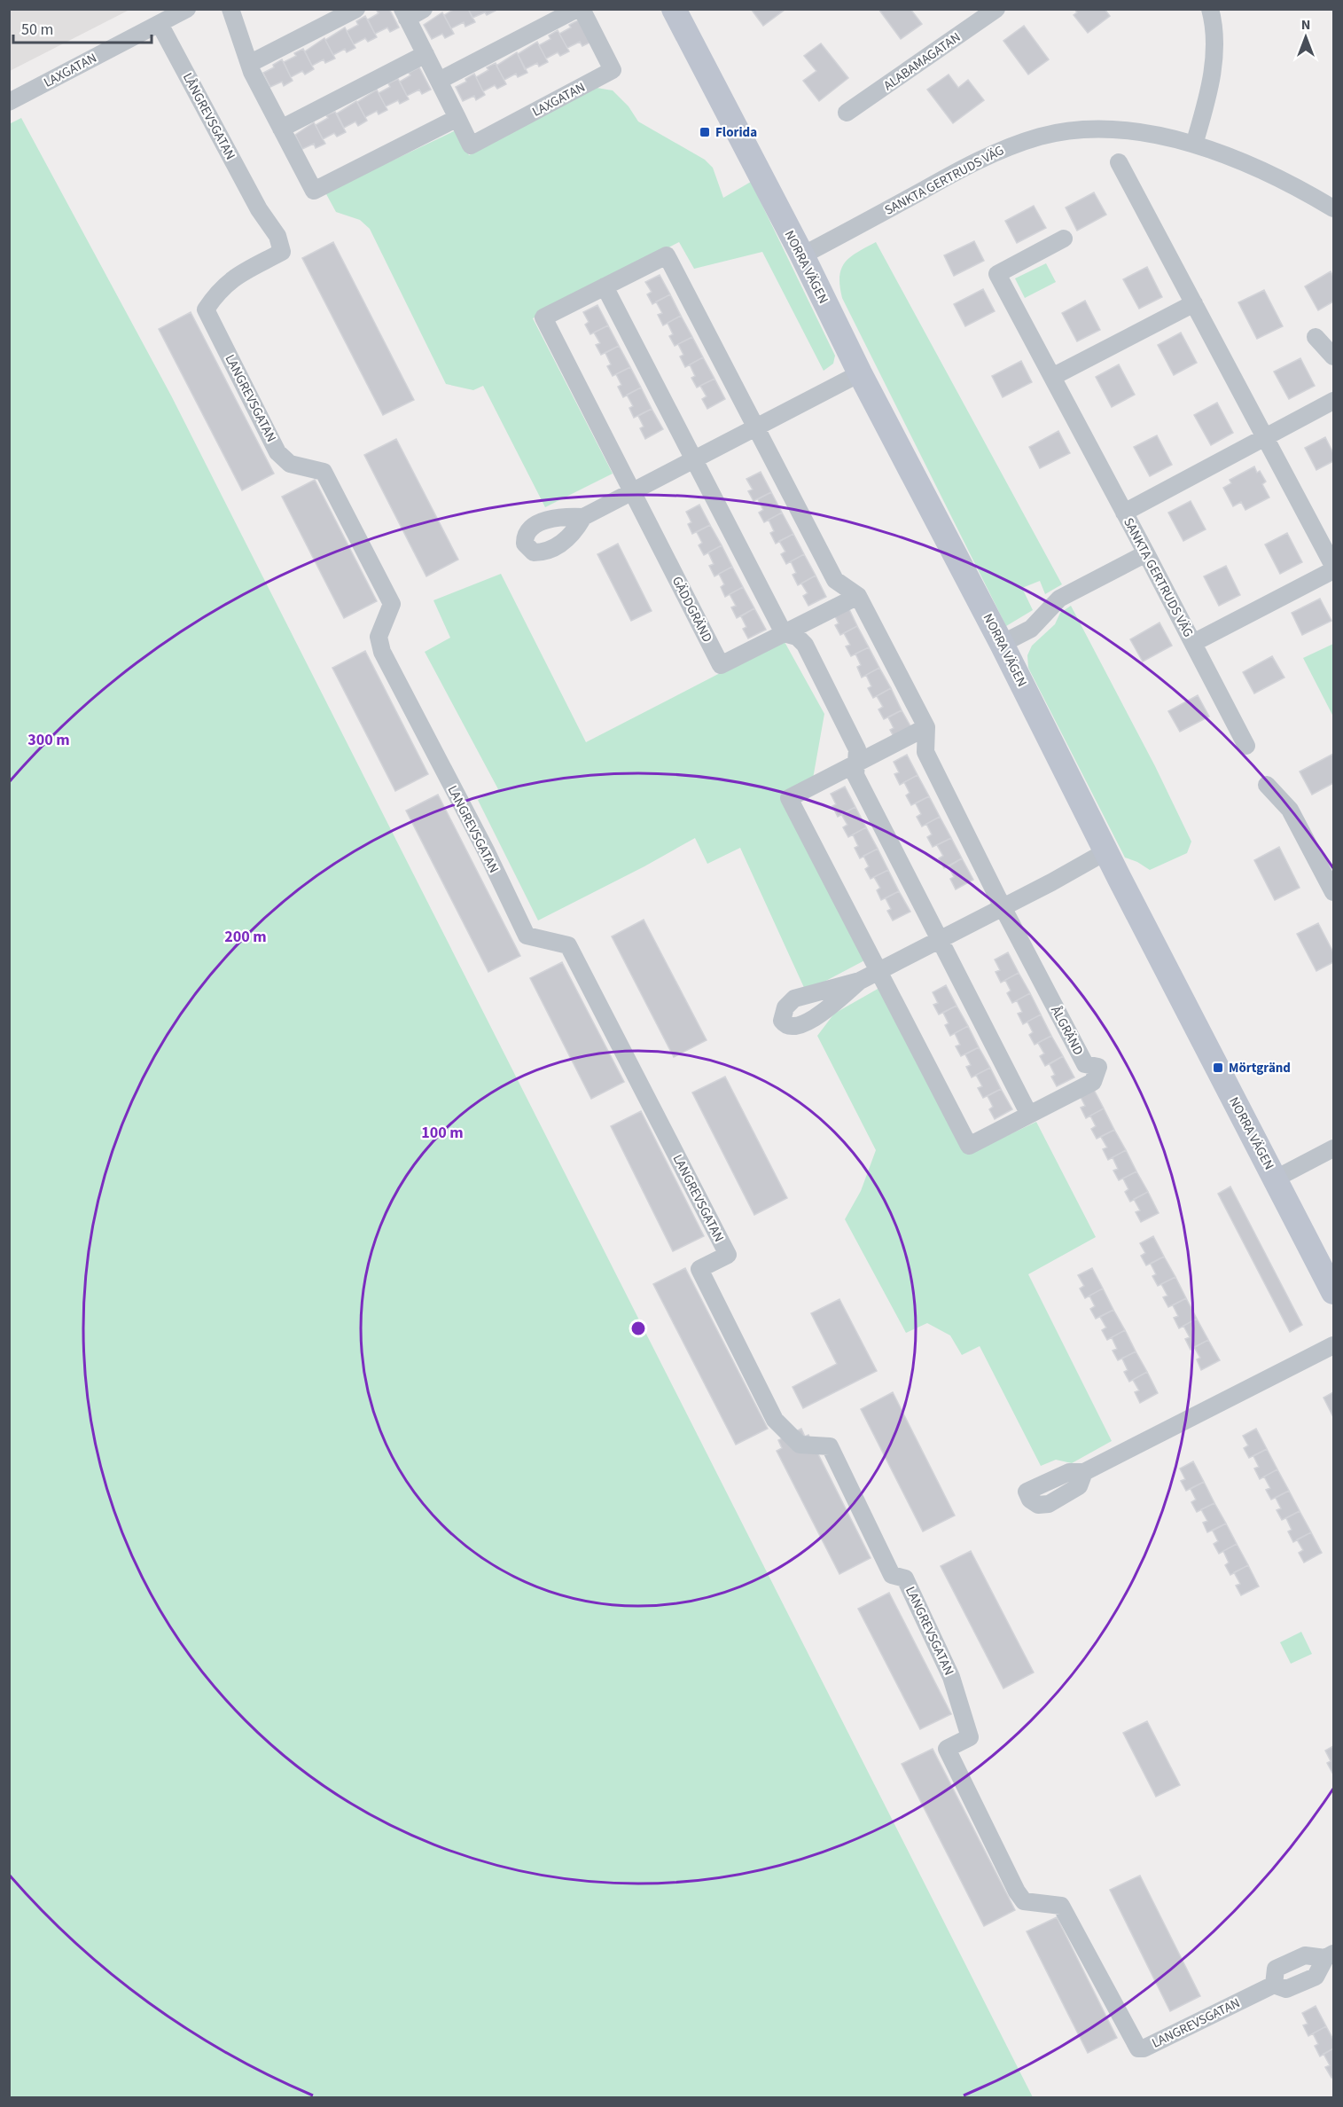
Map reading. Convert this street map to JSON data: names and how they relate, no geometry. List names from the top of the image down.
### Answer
{
  "streets": {
    "street": [
      "ALABAMAGATAN",
      "LAXGATAN",
      "LÅNGREVSGATAN",
      "SANKTA GERTRUDS VÄG",
      "NORRA VÄGEN",
      "LANGREVSGATAN",
      "GÄDDGRÄND",
      "ÅLGRÄND"
    ]
  },
  "crossings": [
    ["LAXGATAN", "LÅNGREVSGATAN"],
    ["LÅNGREVSGATAN", "LANGREVSGATAN"],
    ["SANKTA GERTRUDS VÄG", "NORRA VÄGEN"],
    ["GÄDDGRÄND", "ÅLGRÄND"]
  ],
  "places": {
    "transit": ["Florida", "Mörtgränd"]
  },
  "scale_bar": "50 m",
  "north": "top",
  "rings": ["300 m", "200 m", "100 m"]
}
